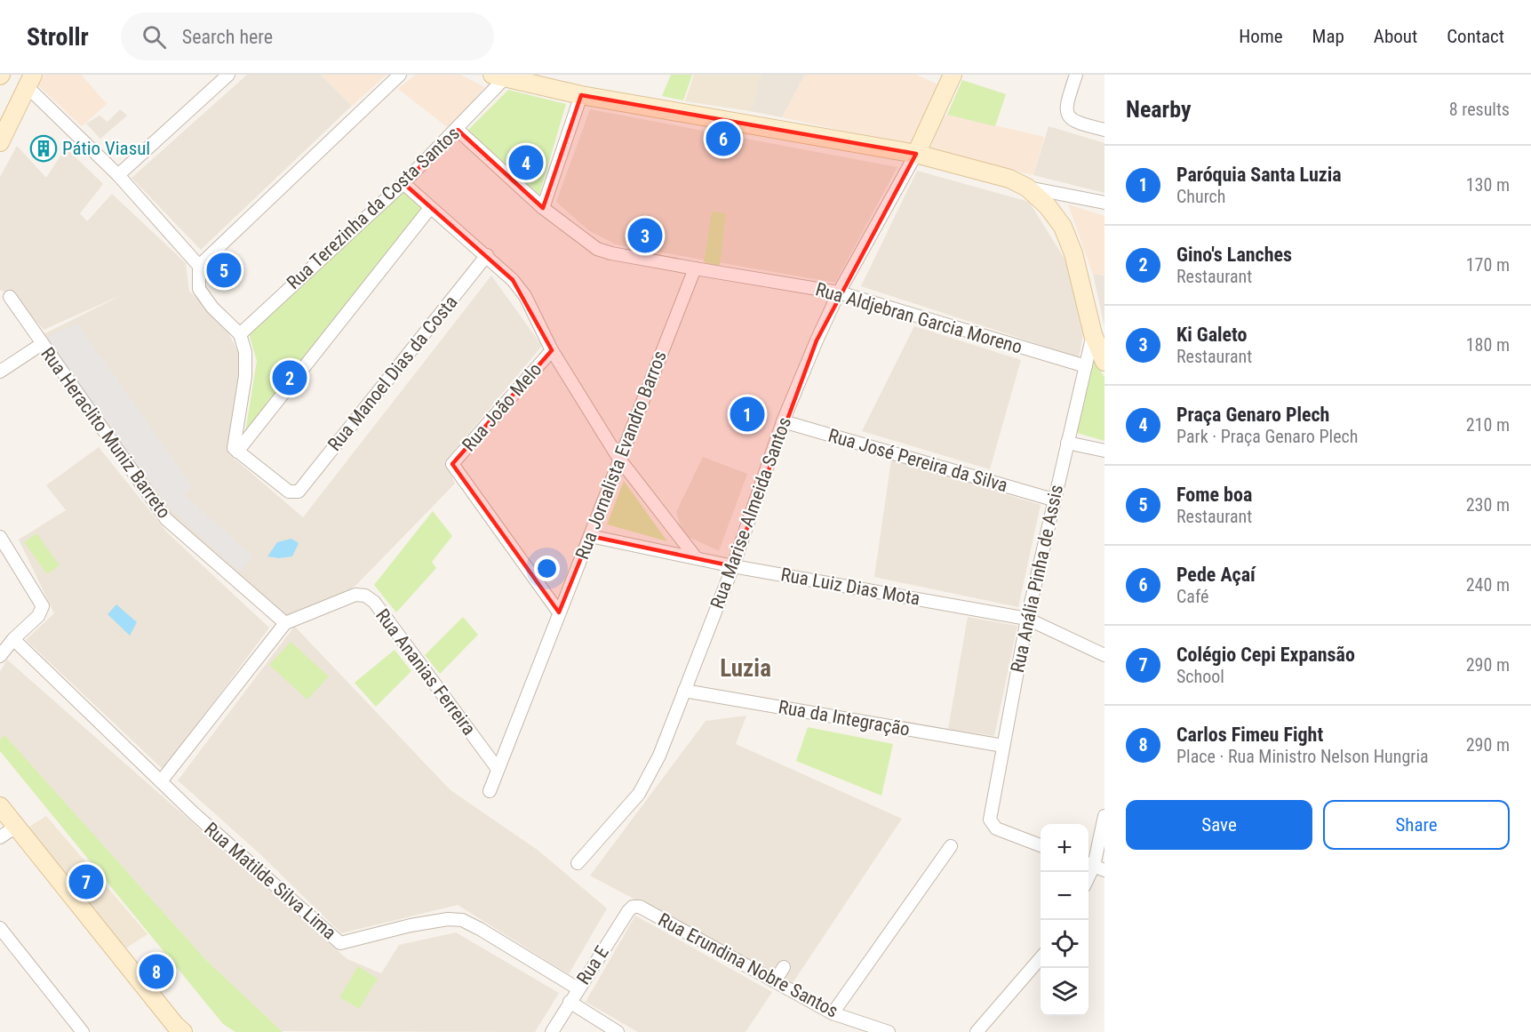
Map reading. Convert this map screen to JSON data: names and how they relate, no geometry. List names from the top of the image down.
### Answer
{
  "streets": {
    "street": [
      "Rua Terezinha da Costa Santos",
      "Rua Aldjebran Garcia Moreno",
      "Rua Manoel Dias da Costa",
      "Rua João Melo",
      "Rua Heraclito Muniz Barreto",
      "Rua Jornalista Evandro Barros",
      "Rua José Pereira da Silva",
      "Rua Marise Almeida Santos",
      "Rua Anália Pinha de Assis",
      "Rua Luiz Dias Mota",
      "Rua Ananias Ferreira",
      "Rua da Integração",
      "Rua Matilde Silva Lima",
      "Rua E",
      "Rua Erundina Nobre Santos"
    ]
  },
  "crossings": [
    ["Rua Terezinha da Costa Santos", "Rua Aldjebran Garcia Moreno"],
    ["Rua Aldjebran Garcia Moreno", "Rua Jornalista Evandro Barros"],
    ["Rua Aldjebran Garcia Moreno", "Rua Marise Almeida Santos"],
    ["Rua Aldjebran Garcia Moreno", "Rua Anália Pinha de Assis"],
    ["Rua João Melo", "Rua Jornalista Evandro Barros"],
    ["Rua Heraclito Muniz Barreto", "Rua Ananias Ferreira"],
    ["Rua Jornalista Evandro Barros", "Rua Luiz Dias Mota"],
    ["Rua Jornalista Evandro Barros", "Rua Ananias Ferreira"],
    ["Rua José Pereira da Silva", "Rua Marise Almeida Santos"],
    ["Rua José Pereira da Silva", "Rua Anália Pinha de Assis"],
    ["Rua Marise Almeida Santos", "Rua Luiz Dias Mota"],
    ["Rua Marise Almeida Santos", "Rua da Integração"],
    ["Rua Anália Pinha de Assis", "Rua Luiz Dias Mota"],
    ["Rua Anália Pinha de Assis", "Rua da Integração"],
    ["Rua Matilde Silva Lima", "Rua E"],
    ["Rua E", "Rua Erundina Nobre Santos"]
  ],
  "districts": ["Luzia"],
  "places": {
    "building": ["Pátio Viasul"]
  },
  "page": {
    "header": "Strollr",
    "search": "Search here",
    "nav": [
      "Home",
      "Map",
      "About",
      "Contact"
    ],
    "heading": ["Nearby", "8 results"],
    "pins": [
      "6",
      "4",
      "3",
      "5",
      "2",
      "1",
      "7",
      "8"
    ],
    "list": [
      {
        "mark": "1",
        "name": "Paróquia Santa Luzia",
        "note": "Church",
        "value": "130 m"
      },
      {
        "mark": "2",
        "name": "Gino's Lanches",
        "note": "Restaurant",
        "value": "170 m"
      },
      {
        "mark": "3",
        "name": "Ki Galeto",
        "note": "Restaurant",
        "value": "180 m"
      },
      {
        "mark": "4",
        "name": "Praça Genaro Plech",
        "note": "Park · Praça Genaro Plech",
        "value": "210 m"
      },
      {
        "mark": "5",
        "name": "Fome boa",
        "note": "Restaurant",
        "value": "230 m"
      },
      {
        "mark": "6",
        "name": "Pede Açaí",
        "note": "Café",
        "value": "240 m"
      },
      {
        "mark": "7",
        "name": "Colégio Cepi Expansão",
        "note": "School",
        "value": "290 m"
      },
      {
        "mark": "8",
        "name": "Carlos Fimeu Fight",
        "note": "Place · Rua Ministro Nelson Hungria",
        "value": "290 m"
      }
    ],
    "buttons": ["Save", "Share"],
    "map_buttons": ["+", "−"]
  }
}
